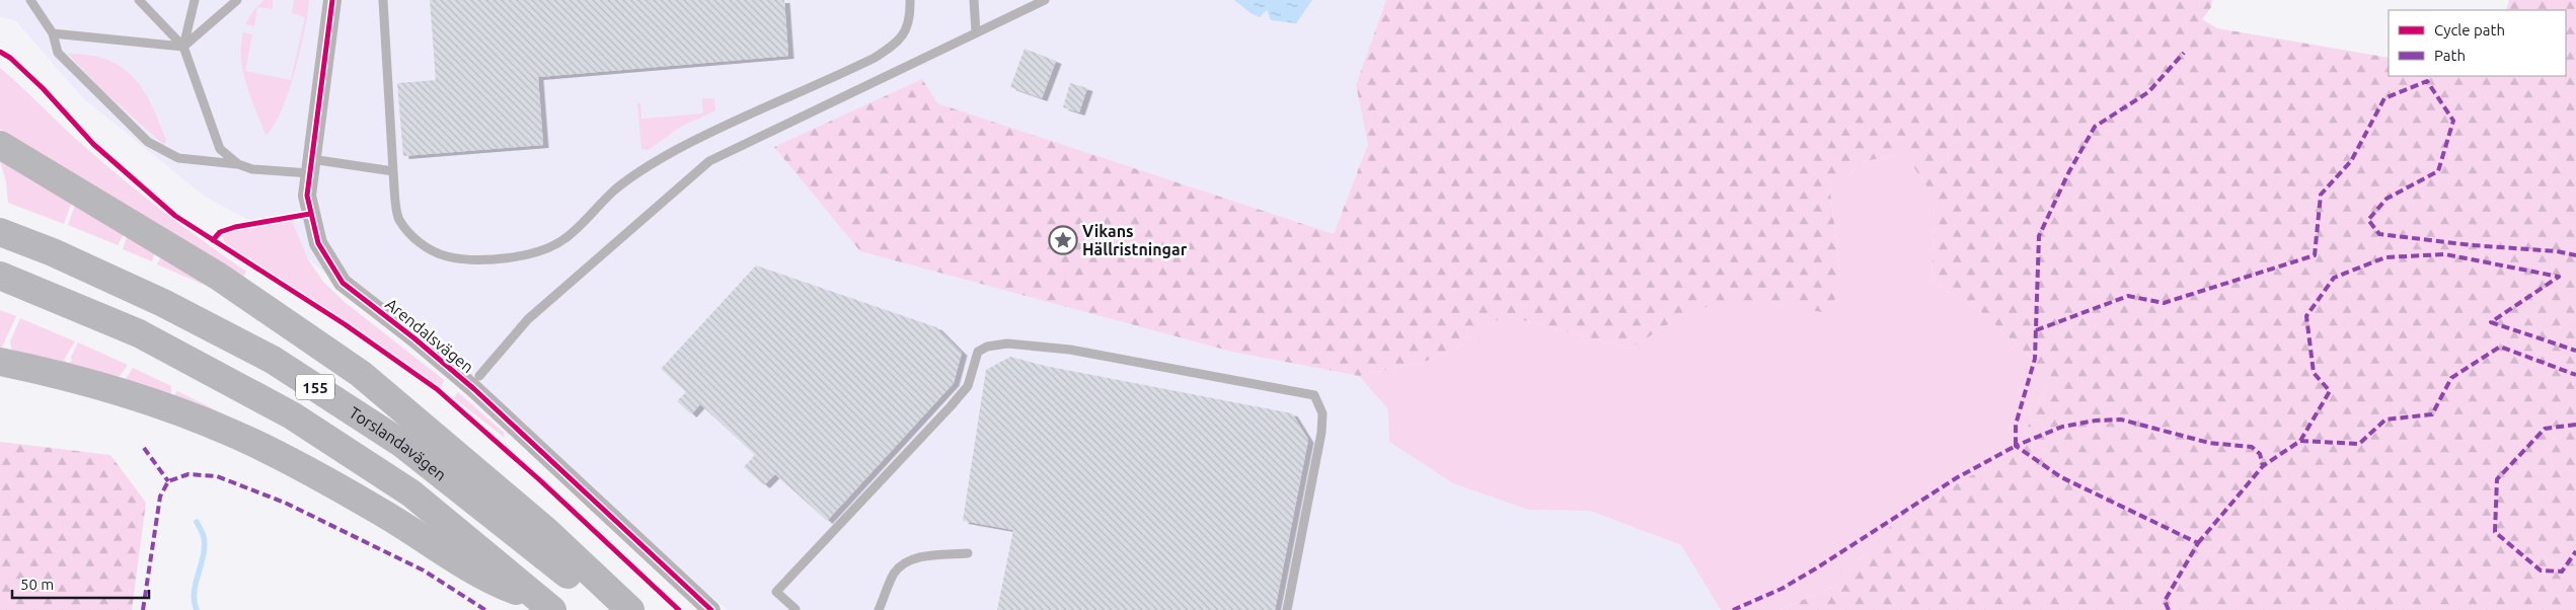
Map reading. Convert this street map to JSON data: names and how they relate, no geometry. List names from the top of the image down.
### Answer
{
  "streets": {
    "main road": ["155", "Torslandavägen"],
    "street": ["Arendalsvägen"]
  },
  "places": {
    "place": ["Vikans Hällristningar"]
  },
  "legend": ["Cycle path", "Path"],
  "scale_bar": "50 m"
}
